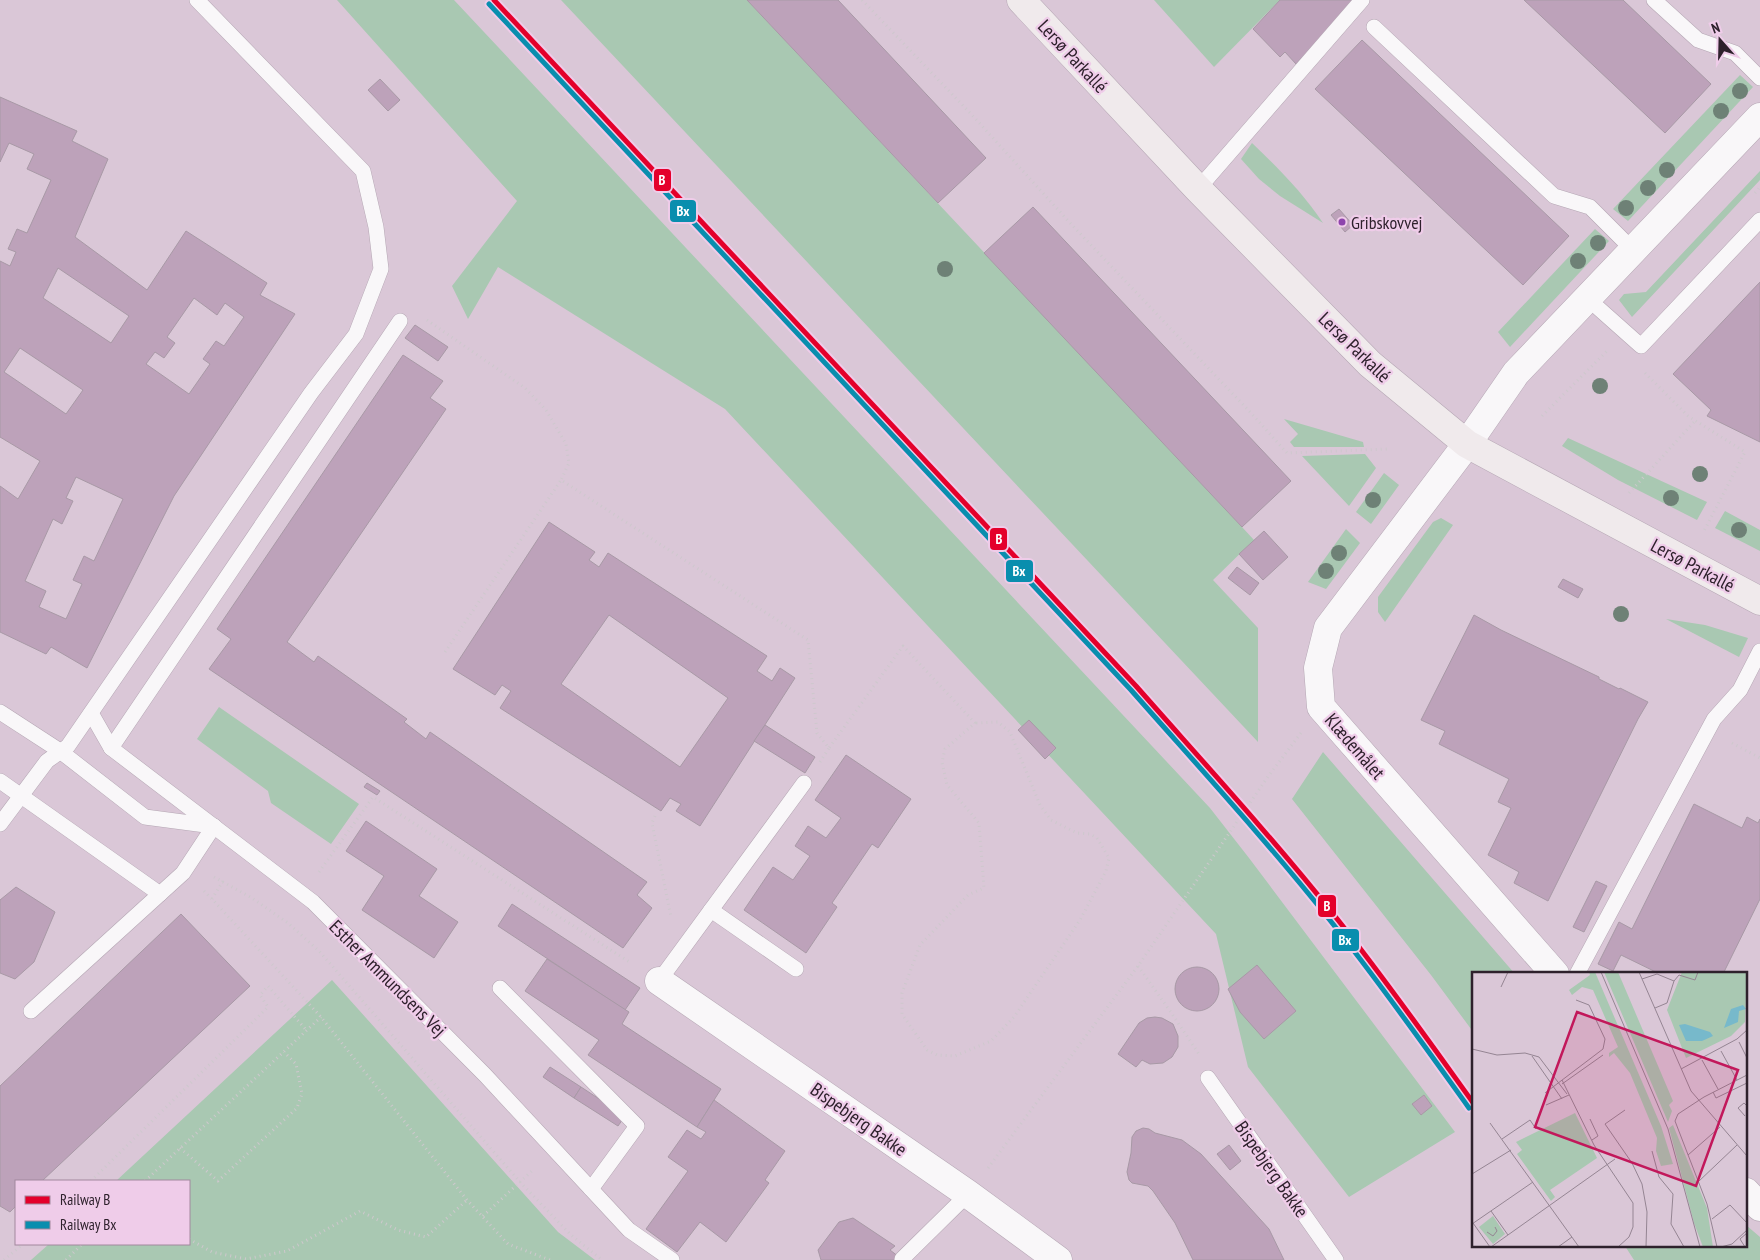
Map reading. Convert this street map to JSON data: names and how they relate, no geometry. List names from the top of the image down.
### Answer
{
  "streets": {
    "street": ["Lersø Parkallé", "Klædemålet", "Bispebjerg Bakke"],
    "lane": ["Esther Ammundsens Vej"]
  },
  "crossings": [
    ["Lersø Parkallé", "Klædemålet"]
  ],
  "places": ["Gribskovvej"],
  "lines": ["rail line B", "rail line Bx"],
  "legend": ["Railway B", "Railway Bx"],
  "north": "top"
}
